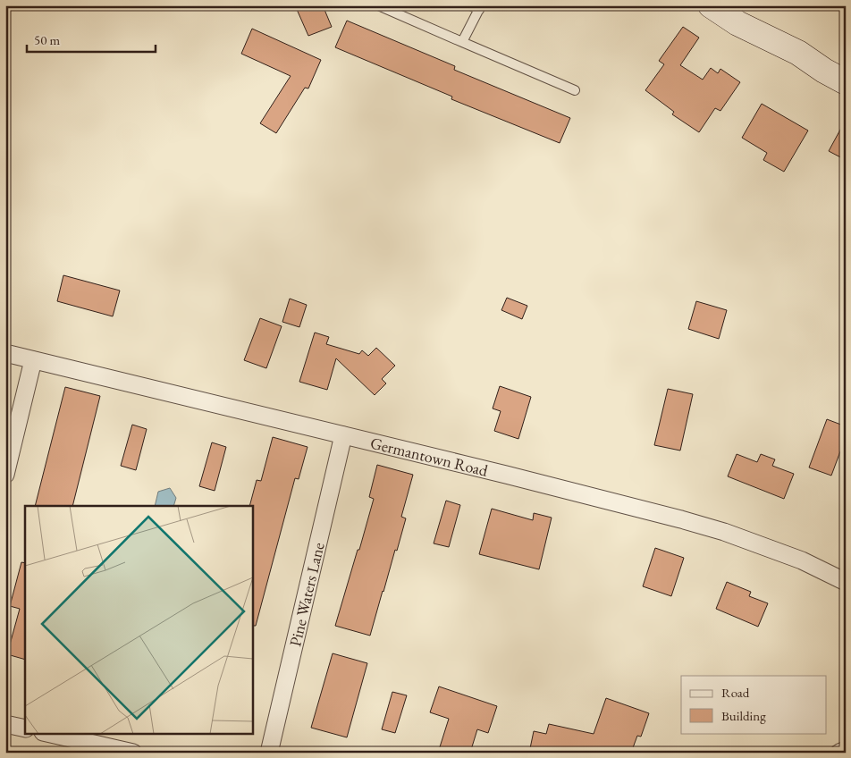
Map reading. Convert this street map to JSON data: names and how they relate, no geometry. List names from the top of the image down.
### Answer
{
  "streets": {
    "street": ["Germantown Road", "Pine Waters Lane"]
  },
  "crossings": [
    ["Germantown Road", "Pine Waters Lane"]
  ],
  "legend": ["Road", "Building"],
  "scale_bar": "50 m"
}
